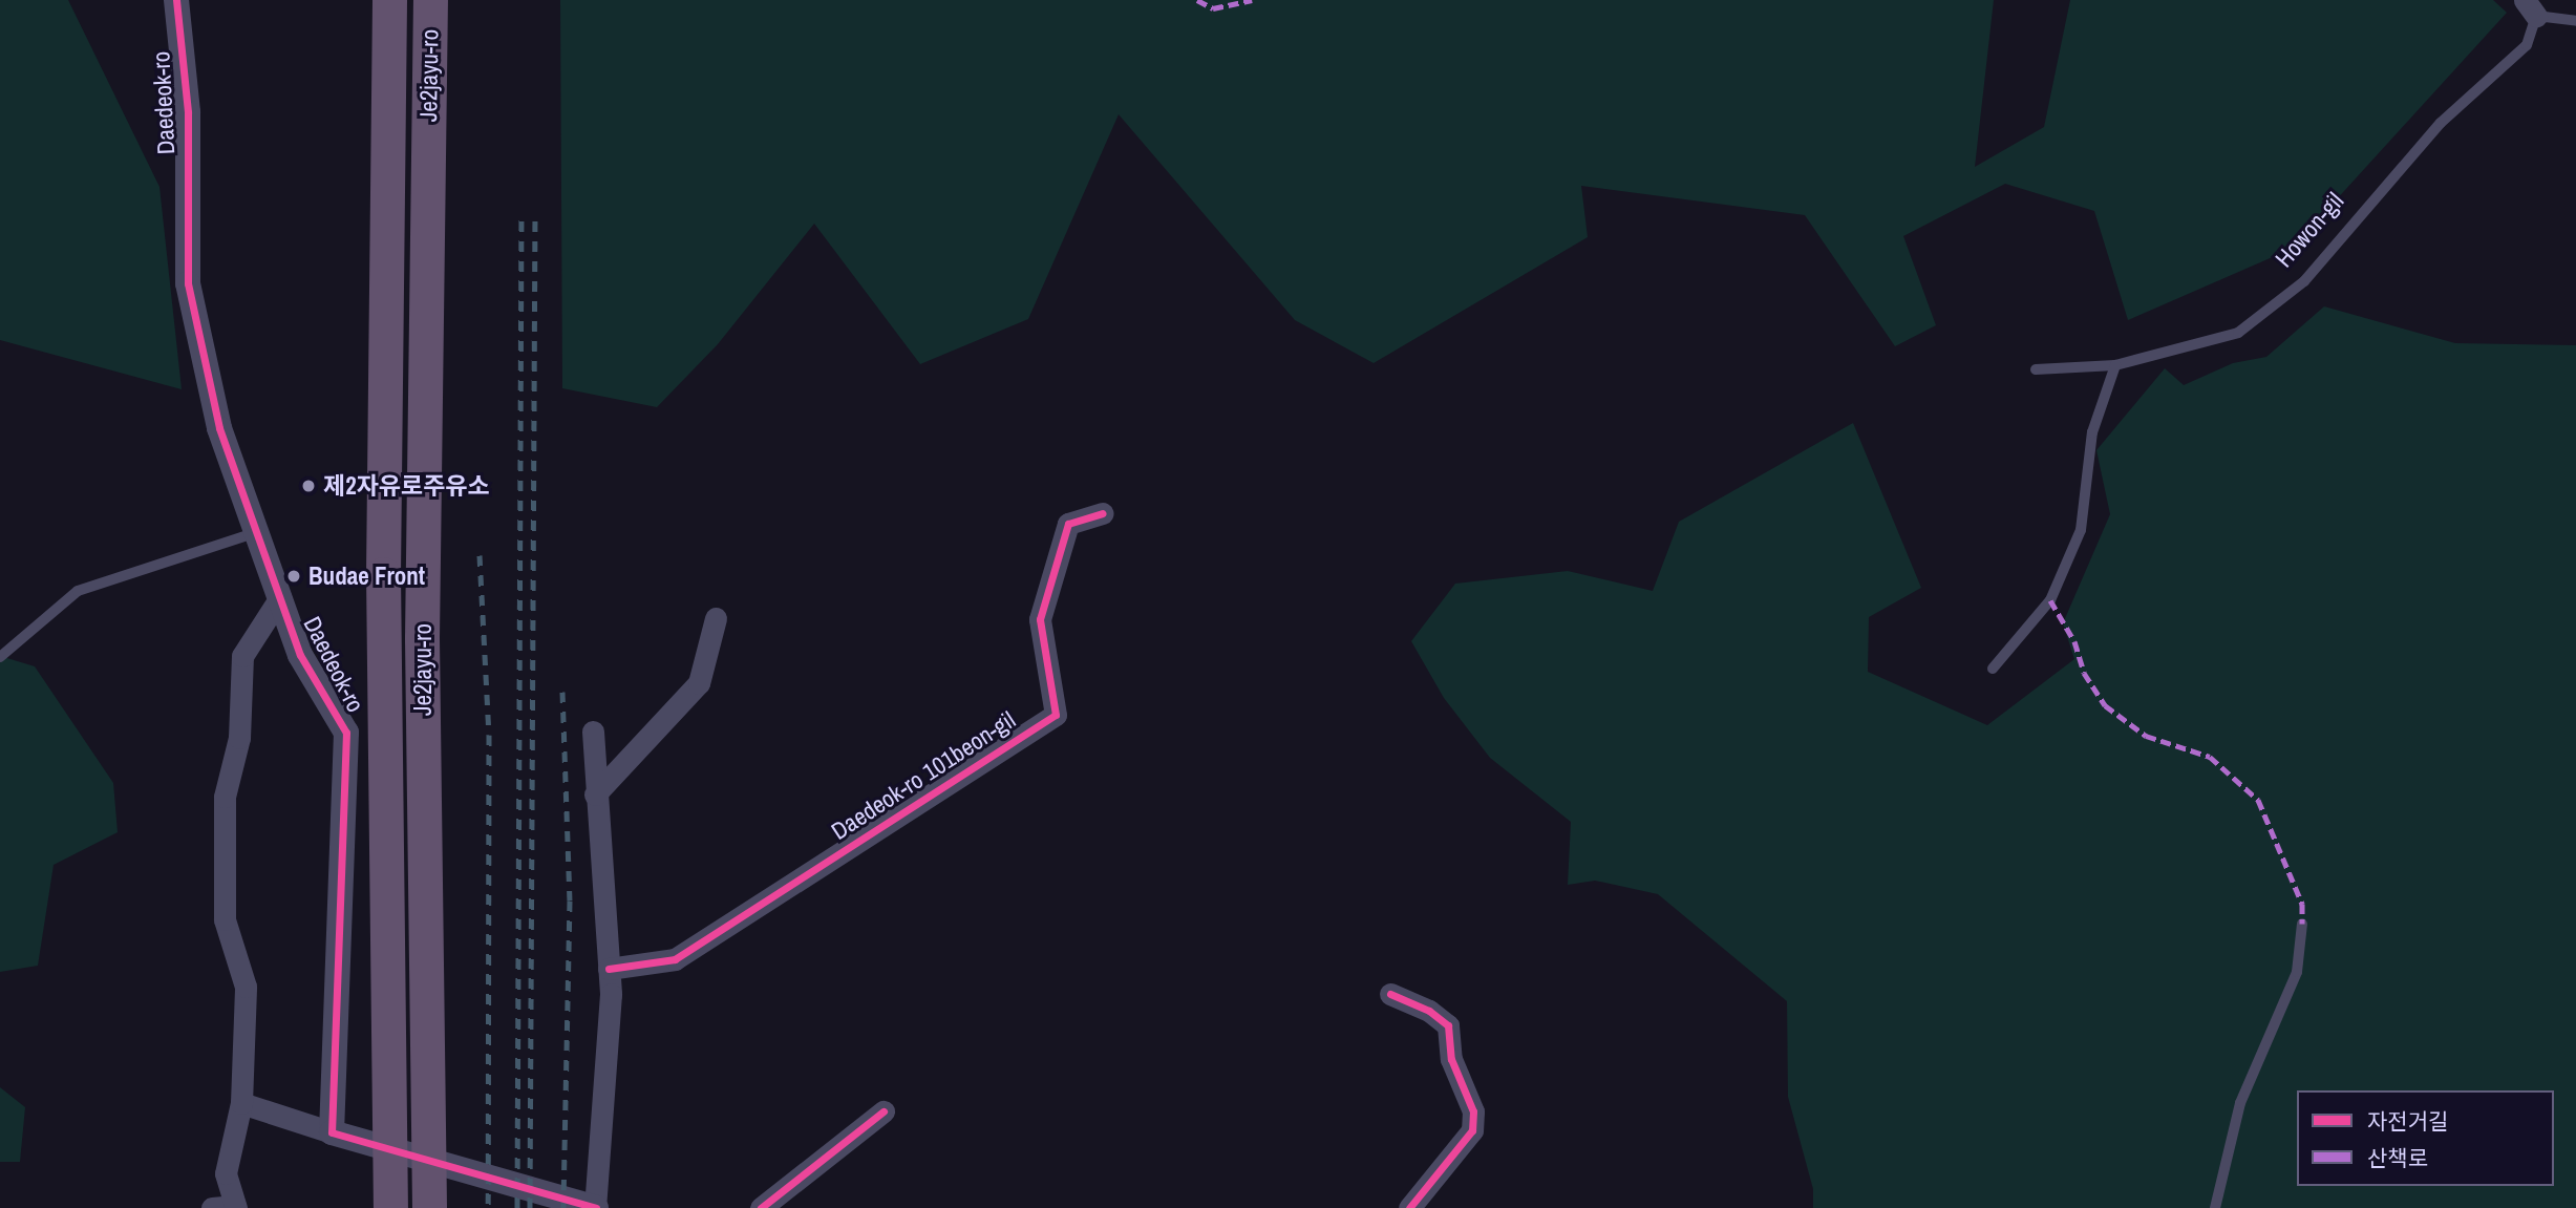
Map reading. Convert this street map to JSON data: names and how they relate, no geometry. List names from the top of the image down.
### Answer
{
  "streets": {
    "highway": ["Je2jayu-ro"],
    "street": ["Daedeok-ro", "Daedeok-ro 101beon-gil"],
    "lane": ["Howon-gil"]
  },
  "places": ["제2자유로주유소", "Budae Front"],
  "legend": ["자전거길", "산책로"]
}
